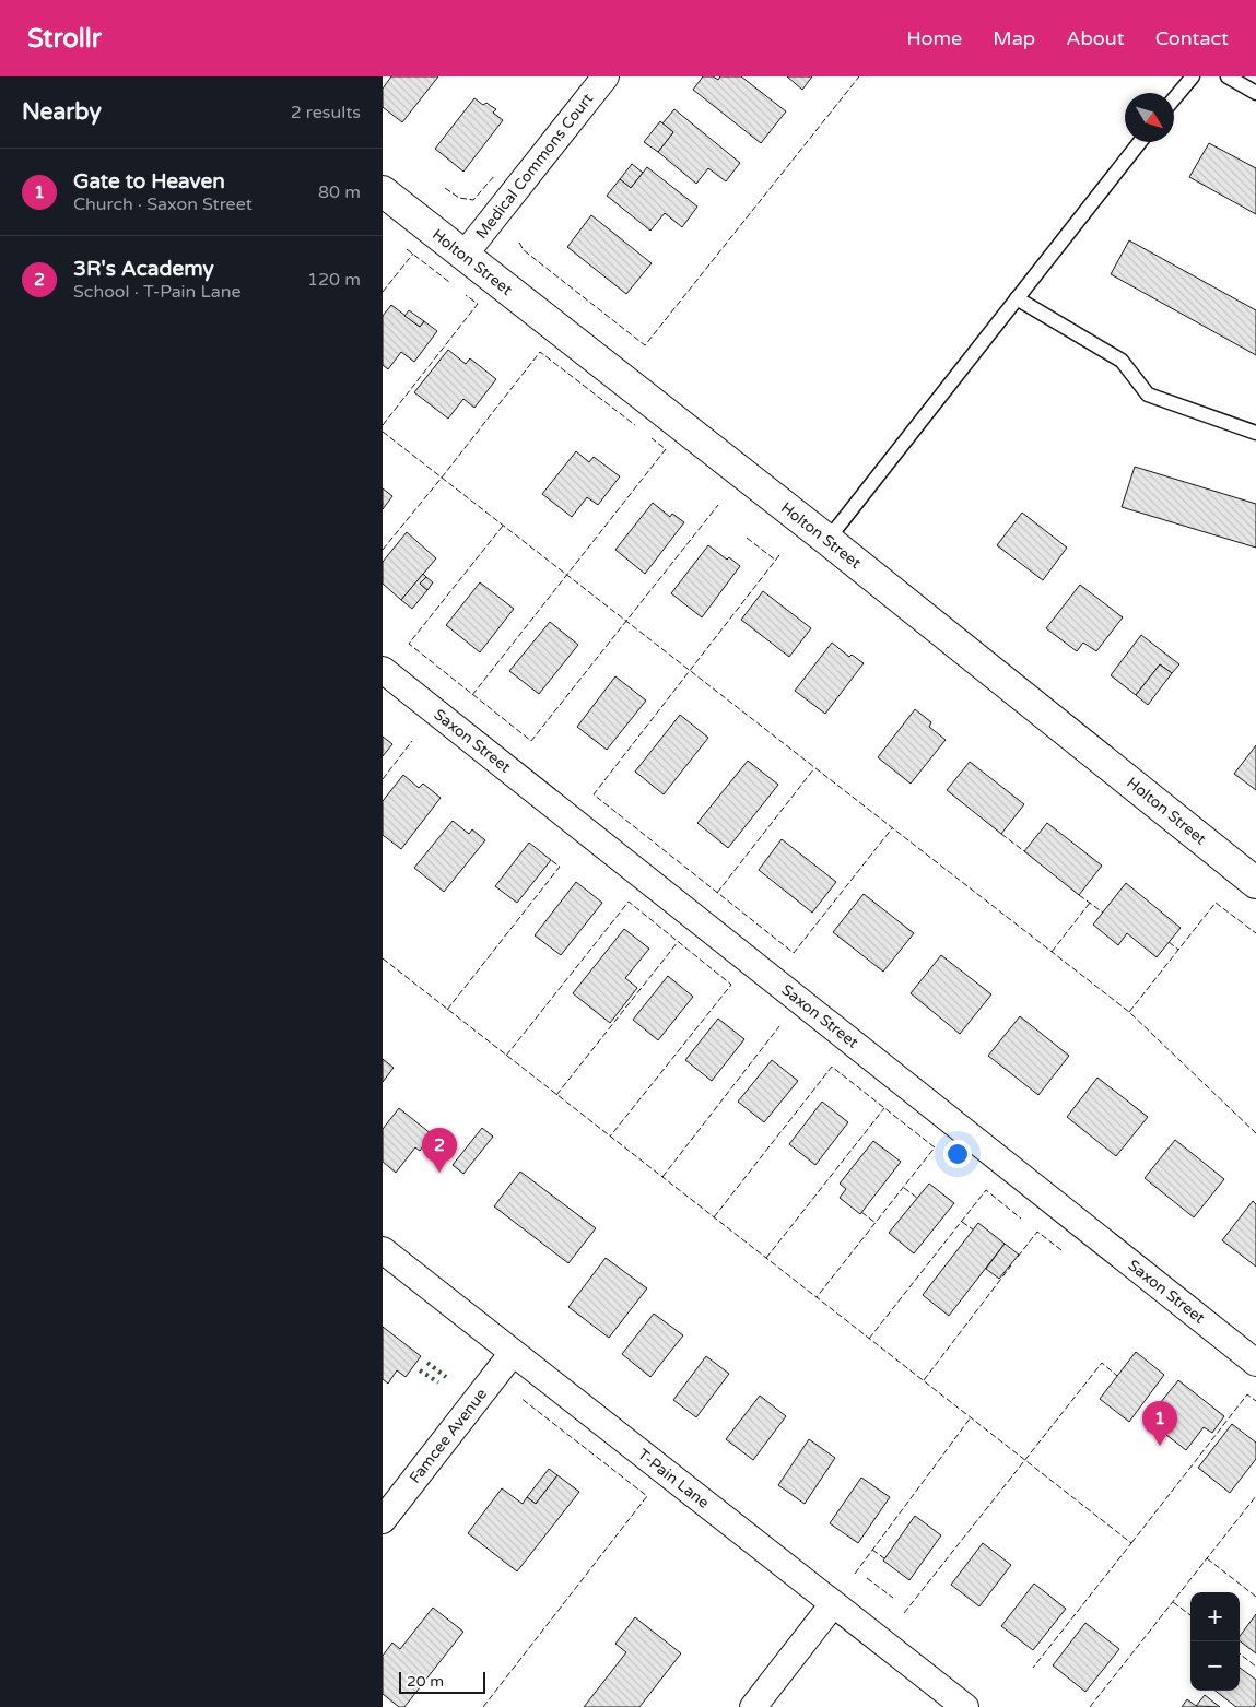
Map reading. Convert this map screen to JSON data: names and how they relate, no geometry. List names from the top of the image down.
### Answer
{
  "streets": {
    "street": [
      "Medical Commons Court",
      "Holton Street",
      "Saxon Street",
      "Famcee Avenue",
      "T-Pain Lane"
    ]
  },
  "crossings": [
    ["Medical Commons Court", "Holton Street"],
    ["Famcee Avenue", "T-Pain Lane"]
  ],
  "scale_bar": "20 m",
  "north": "bottom right",
  "page": {
    "header": "Strollr",
    "nav": [
      "Home",
      "Map",
      "About",
      "Contact"
    ],
    "heading": ["Nearby", "2 results"],
    "list": [
      {
        "mark": "1",
        "name": "Gate to Heaven",
        "note": "Church · Saxon Street",
        "value": "80 m"
      },
      {
        "mark": "2",
        "name": "3R's Academy",
        "note": "School · T-Pain Lane",
        "value": "120 m"
      }
    ],
    "pins": ["2", "1"],
    "map_buttons": ["+", "−"],
    "scale": "20 m"
  }
}
